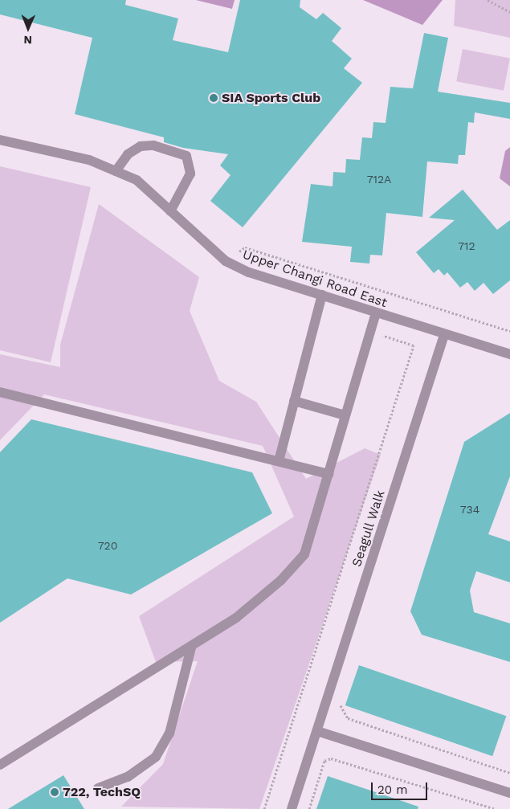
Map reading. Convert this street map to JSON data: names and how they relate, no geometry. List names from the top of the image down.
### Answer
{
  "streets": {
    "street": ["Upper Changi Road East", "Seagull Walk"]
  },
  "crossings": [
    ["Upper Changi Road East", "Seagull Walk"]
  ],
  "places": ["SIA Sports Club", "722, TechSQ"],
  "house_numbers": [
    "712A",
    "712",
    "734",
    "720"
  ],
  "scale_bar": "20 m",
  "north": "bottom"
}
